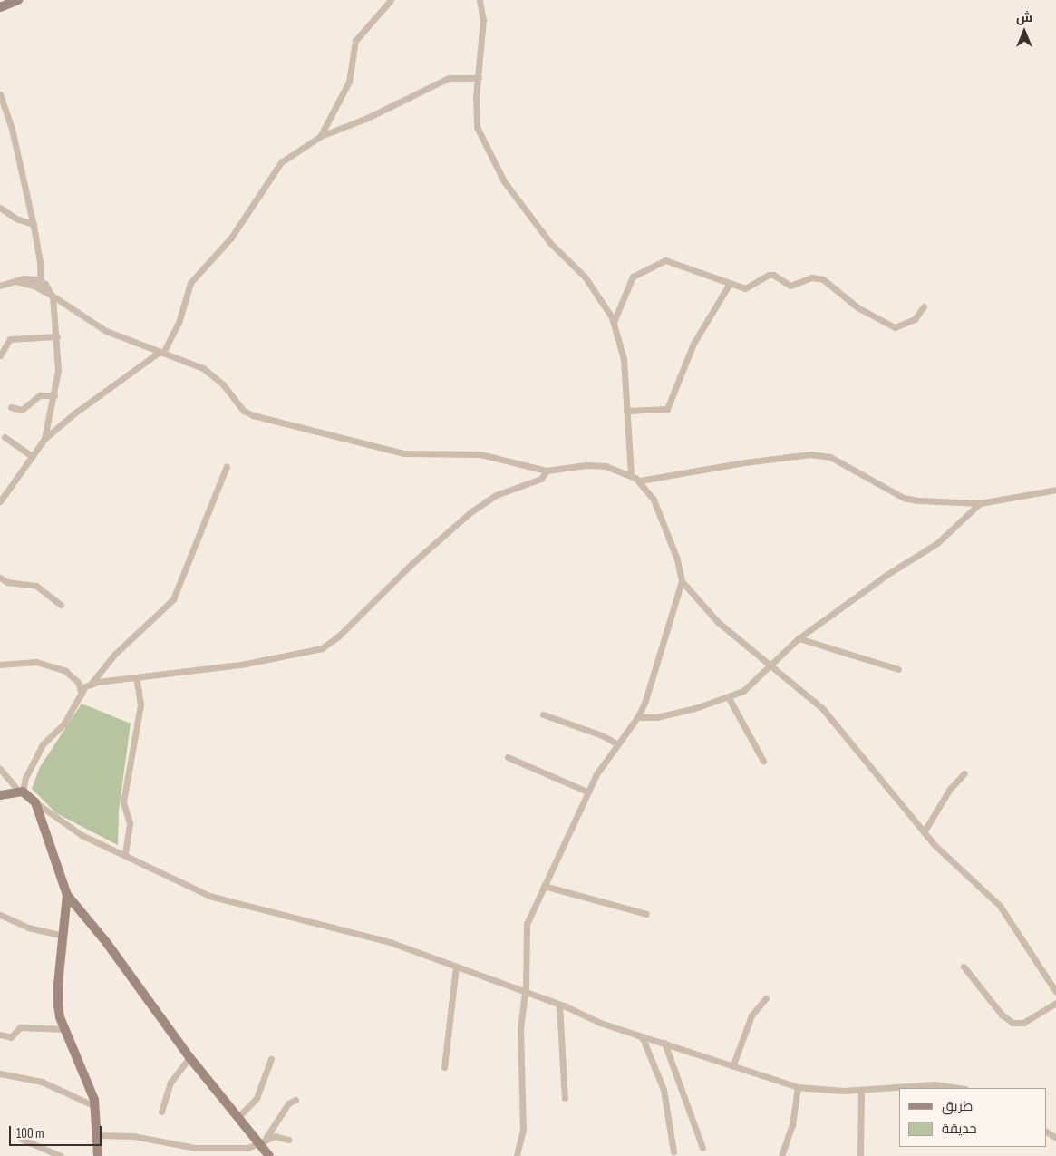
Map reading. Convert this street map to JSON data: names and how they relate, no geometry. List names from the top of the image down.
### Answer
{
  "legend": ["طريق", "حديقة"],
  "scale_bar": "100 m",
  "north": "top"
}
